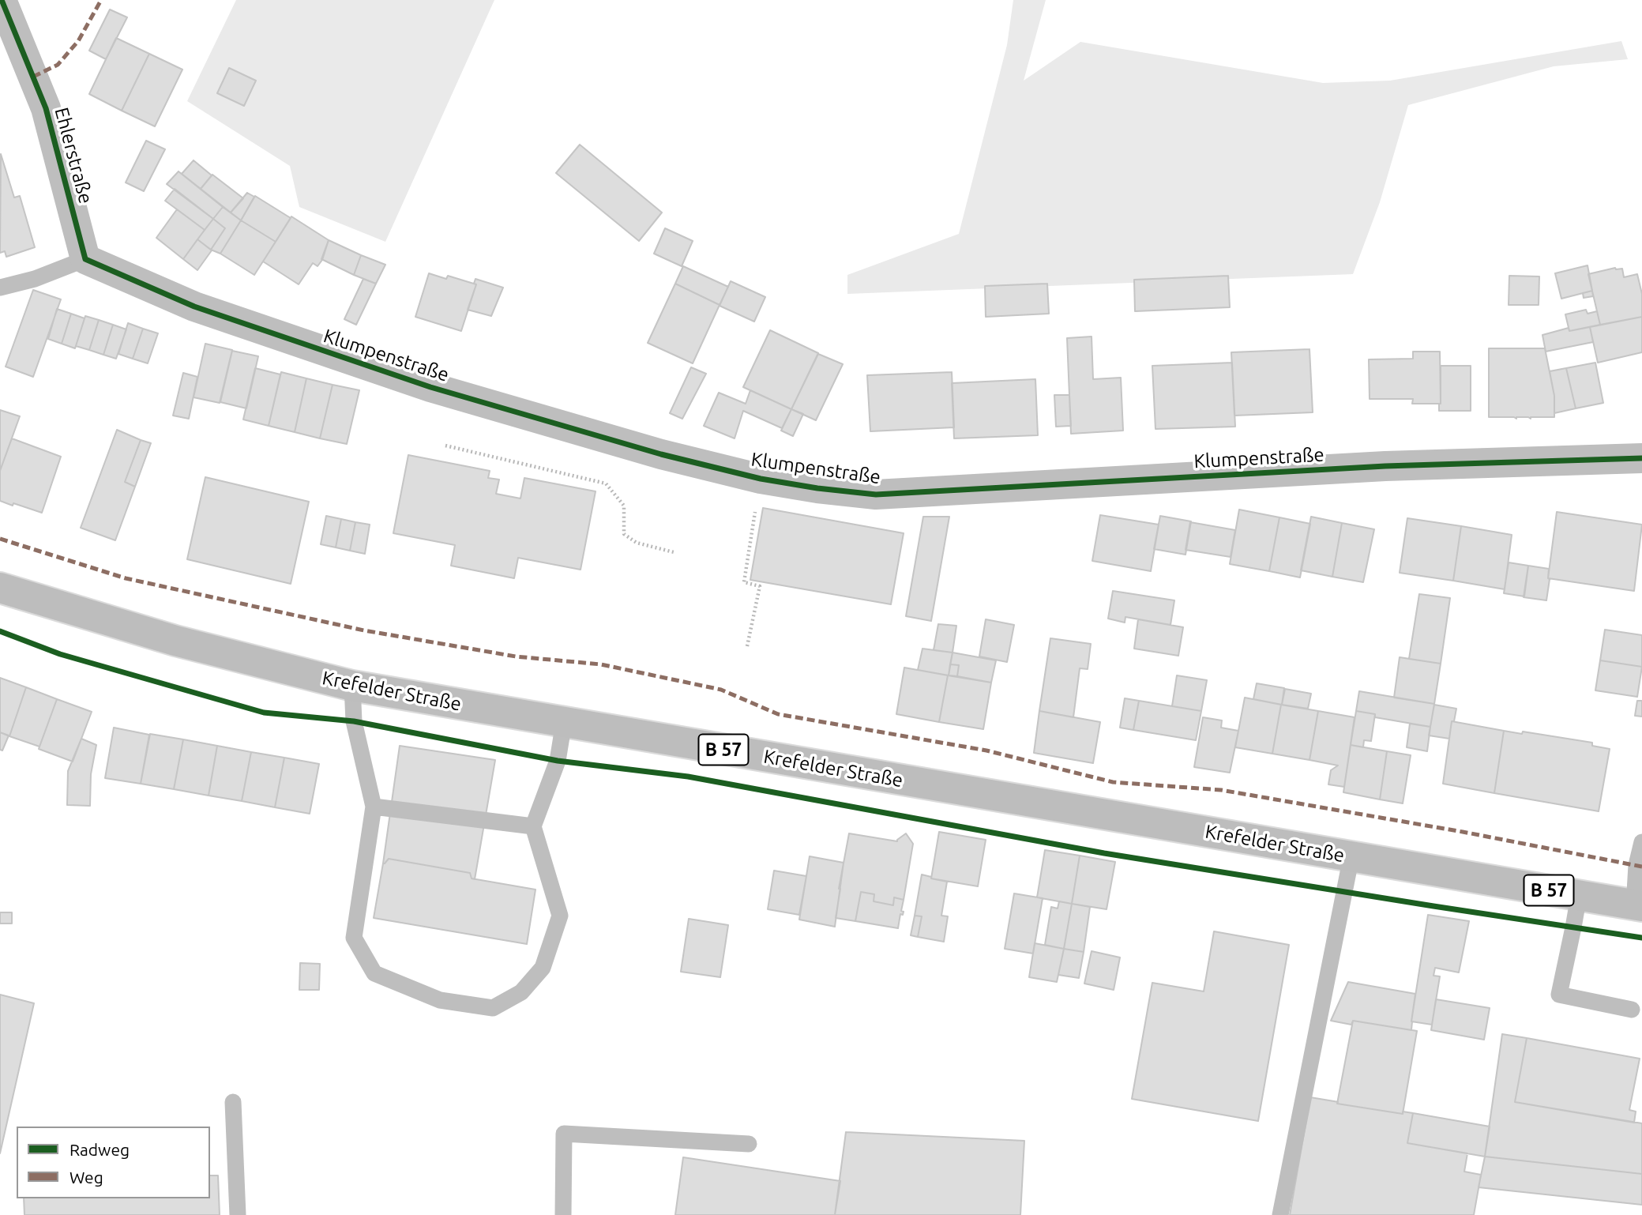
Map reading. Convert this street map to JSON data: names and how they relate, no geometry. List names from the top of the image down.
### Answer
{
  "streets": {
    "main road": ["Krefelder Straße", "B 57"],
    "street": ["Ehlerstraße", "Klumpenstraße"]
  },
  "crossings": [
    ["Ehlerstraße", "Klumpenstraße"]
  ],
  "legend": ["Radweg", "Weg"]
}
